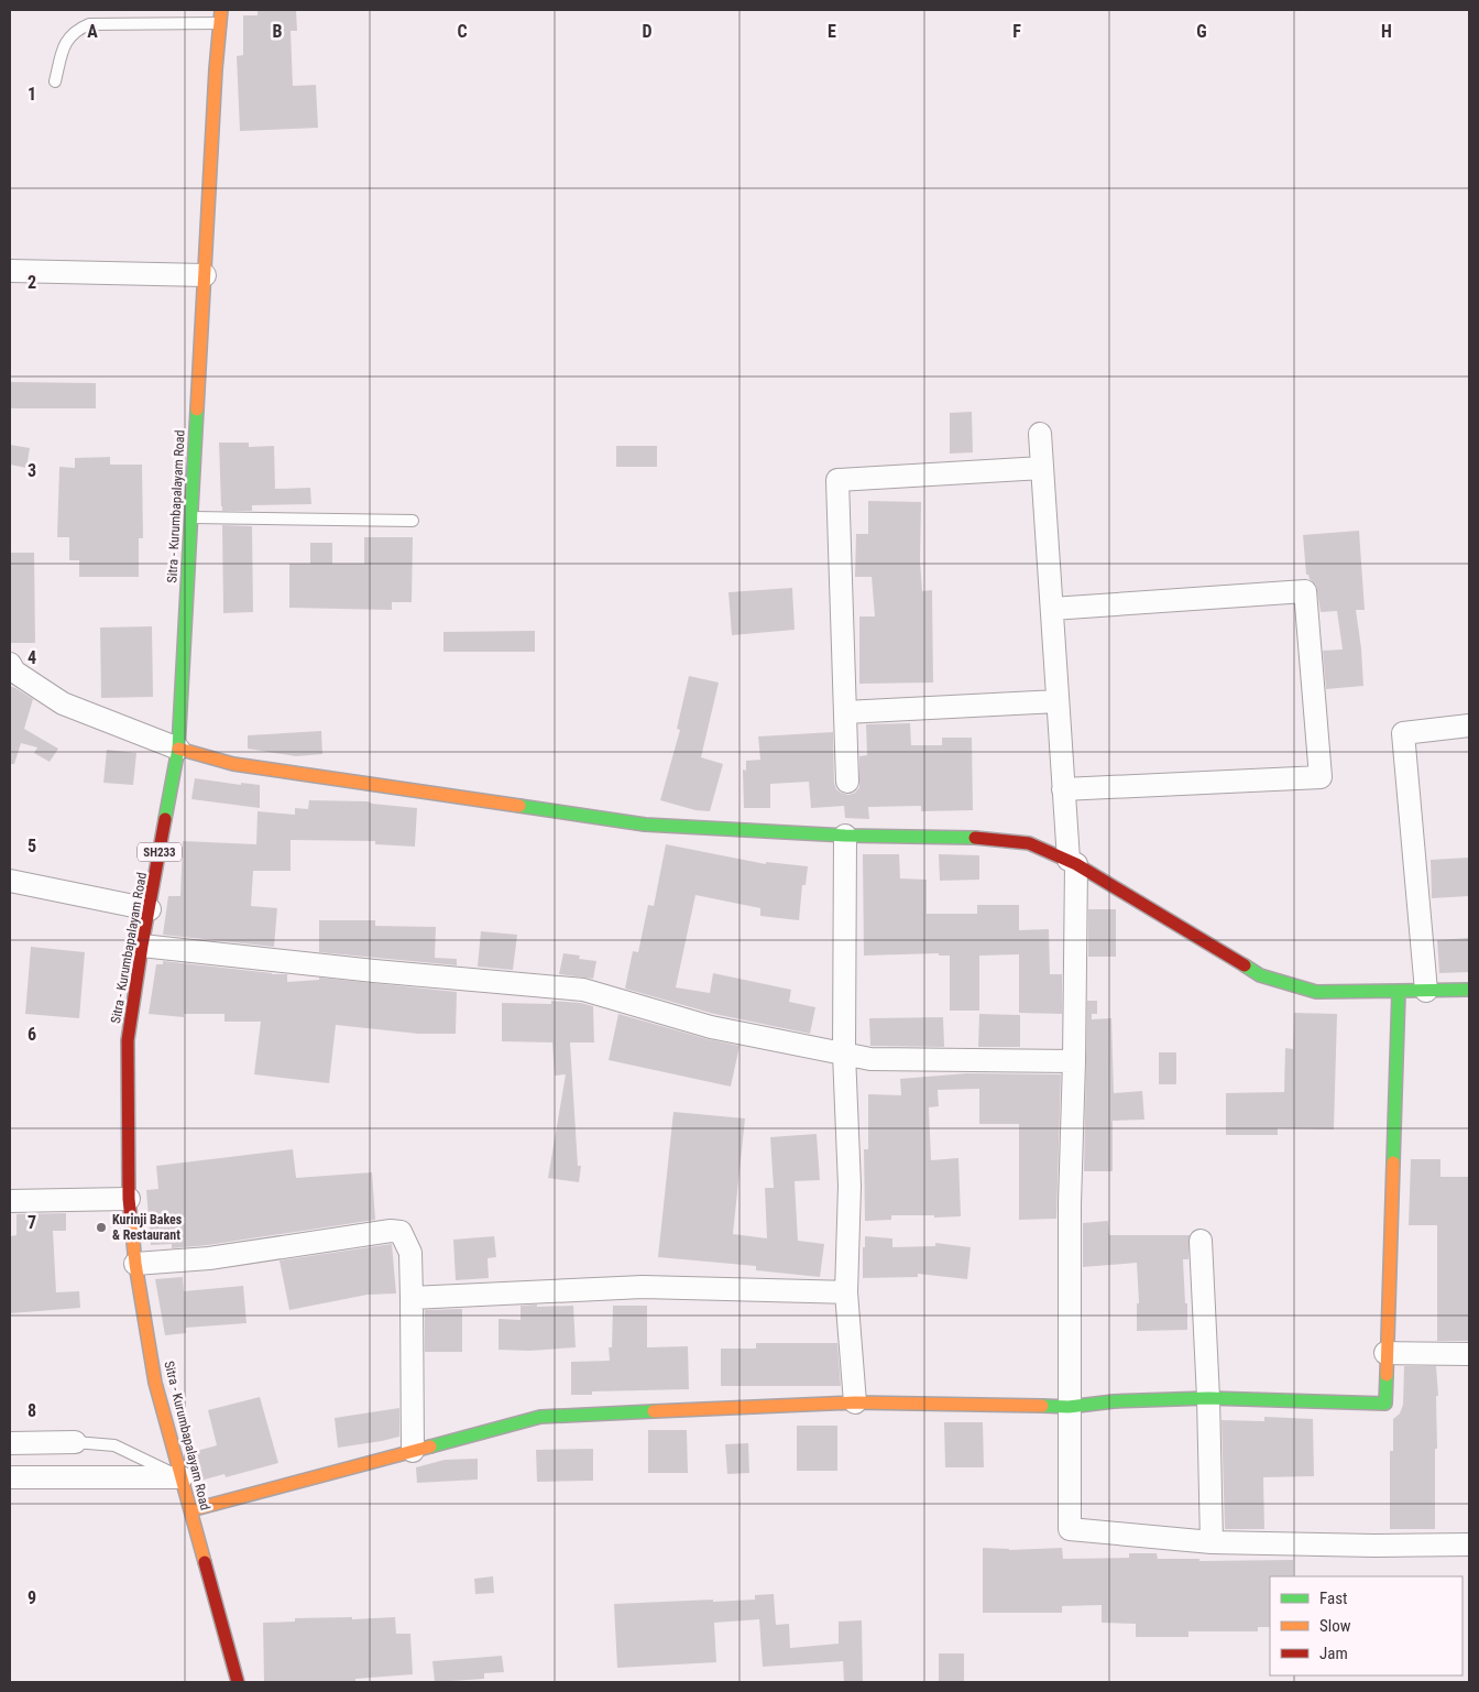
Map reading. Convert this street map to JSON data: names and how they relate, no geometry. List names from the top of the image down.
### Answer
{
  "streets": {
    "street": ["Sitra - Kurumbapalayam Road", "SH233"]
  },
  "places": ["Kurinji Bakes & Restaurant"],
  "legend": ["Fast", "Slow", "Jam"],
  "grid": {
    "columns": [
      "A",
      "B",
      "C",
      "D",
      "E",
      "F",
      "G",
      "H"
    ],
    "rows": [
      "1",
      "2",
      "3",
      "4",
      "5",
      "6",
      "7",
      "8",
      "9"
    ]
  }
}
